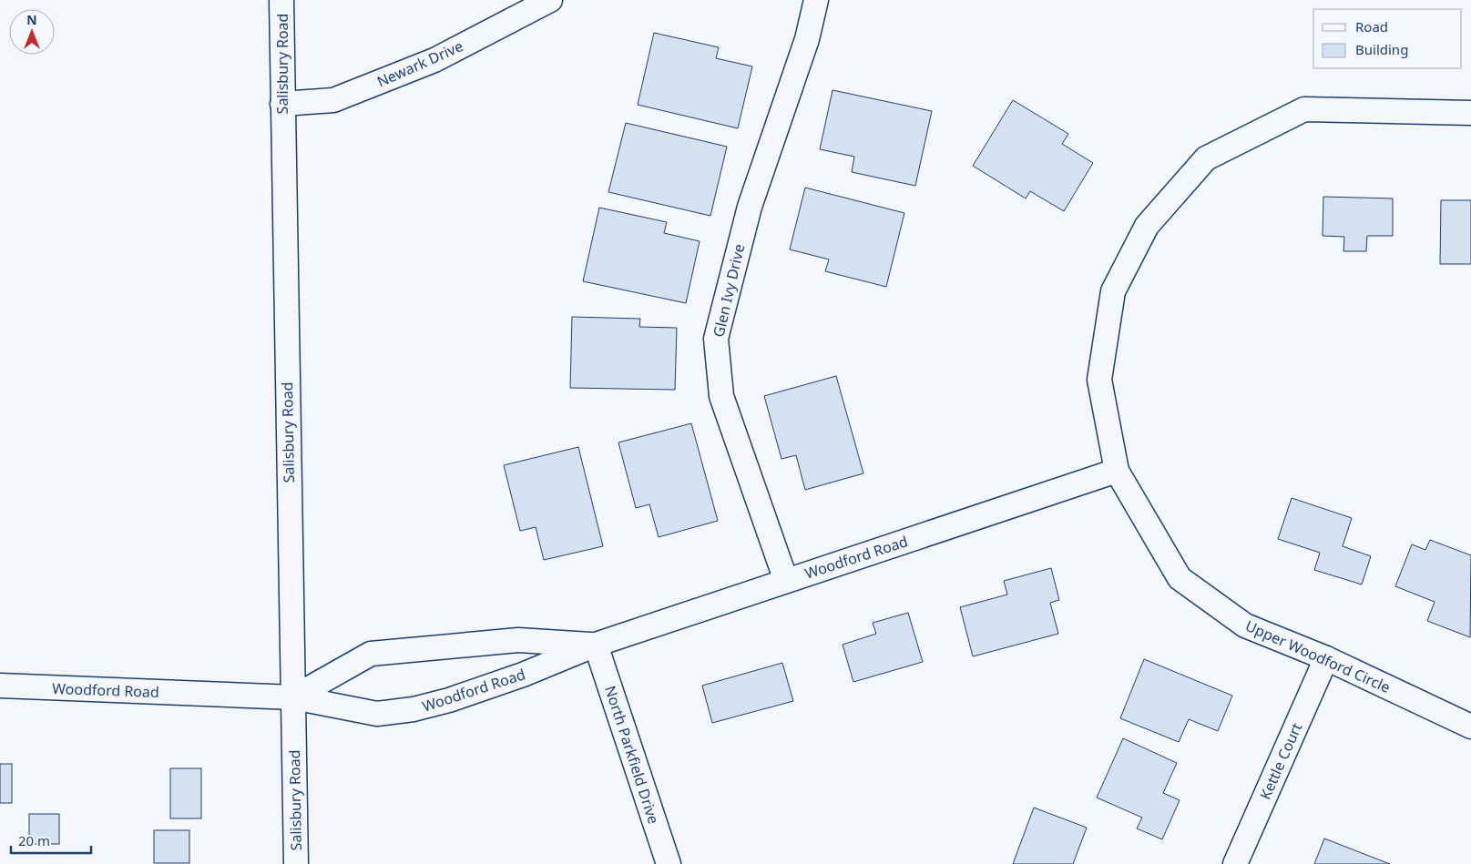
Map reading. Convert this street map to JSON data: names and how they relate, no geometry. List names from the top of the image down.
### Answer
{
  "streets": {
    "street": [
      "Salisbury Road",
      "Newark Drive",
      "Glen Ivy Drive",
      "Woodford Road",
      "Upper Woodford Circle",
      "North Parkfield Drive",
      "Kettle Court"
    ]
  },
  "crossings": [
    ["Salisbury Road", "Newark Drive"],
    ["Salisbury Road", "Woodford Road"],
    ["Glen Ivy Drive", "Woodford Road"],
    ["Woodford Road", "Upper Woodford Circle"],
    ["Woodford Road", "North Parkfield Drive"],
    ["Upper Woodford Circle", "Kettle Court"]
  ],
  "legend": ["Road", "Building"],
  "scale_bar": "20 m",
  "north": "top"
}
